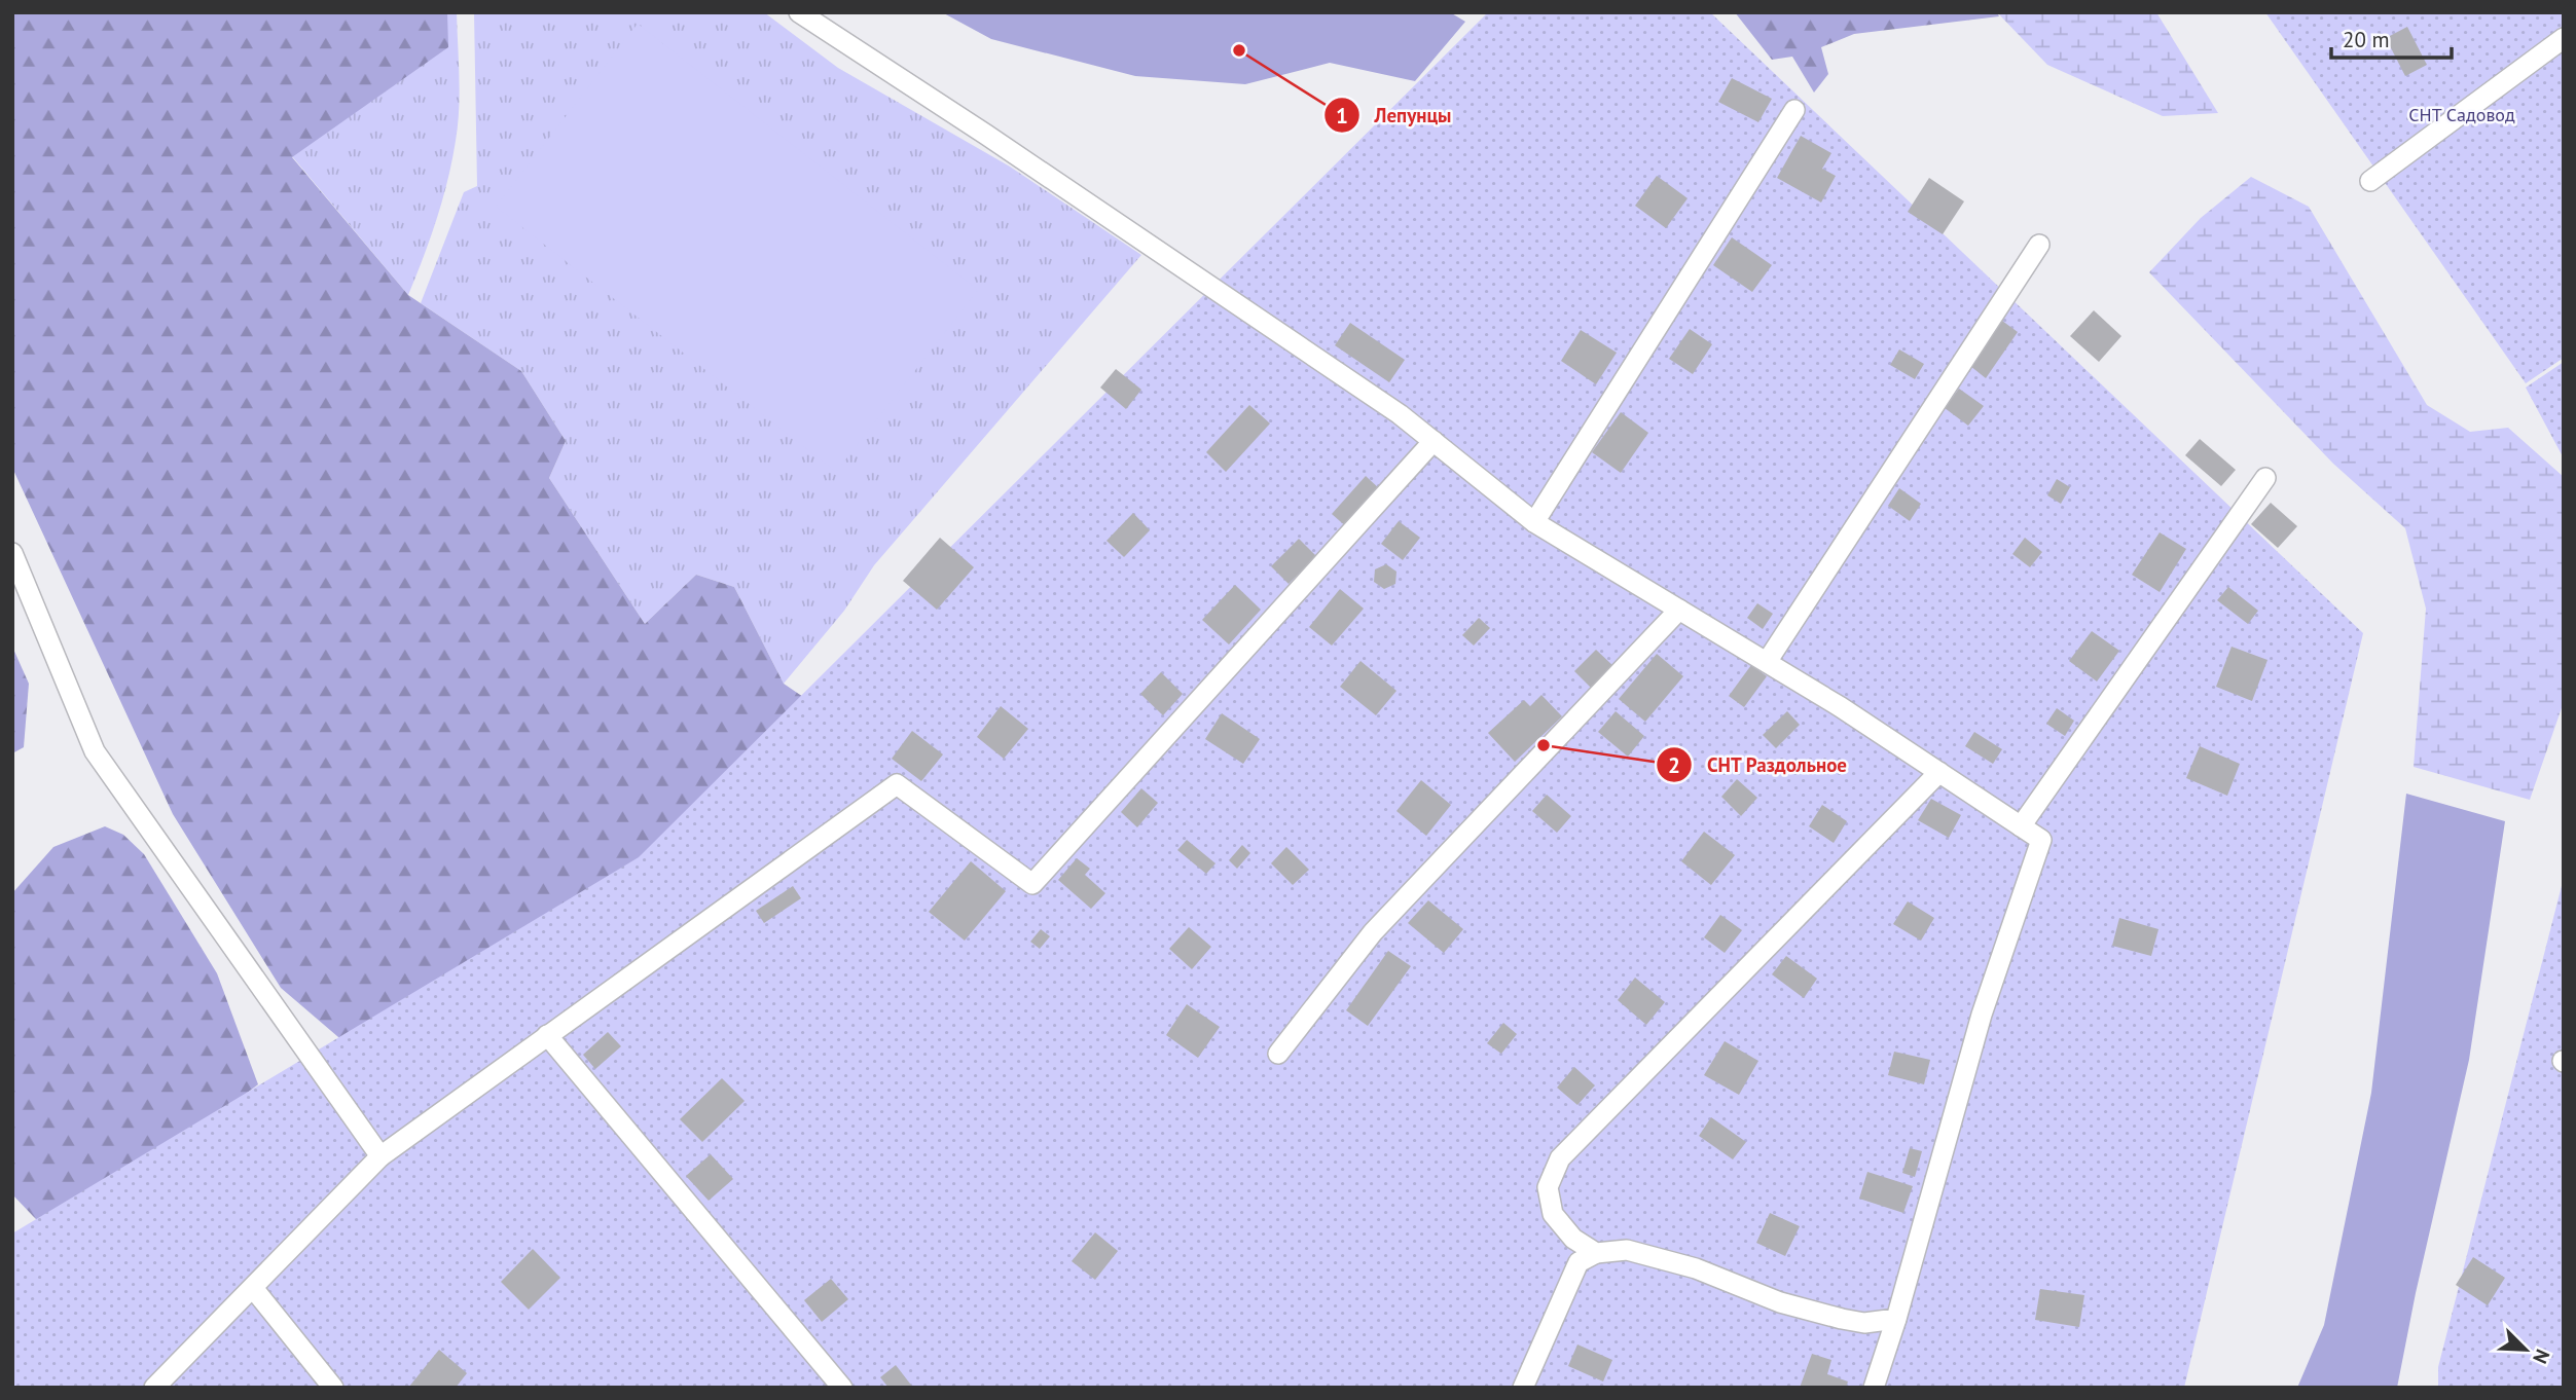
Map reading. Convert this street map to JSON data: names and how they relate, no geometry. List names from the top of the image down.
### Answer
{
  "parks": ["СНТ Садовод"],
  "places": ["Лепунцы", "СНТ Раздольное"],
  "scale_bar": "20 m",
  "north": "bottom right"
}
